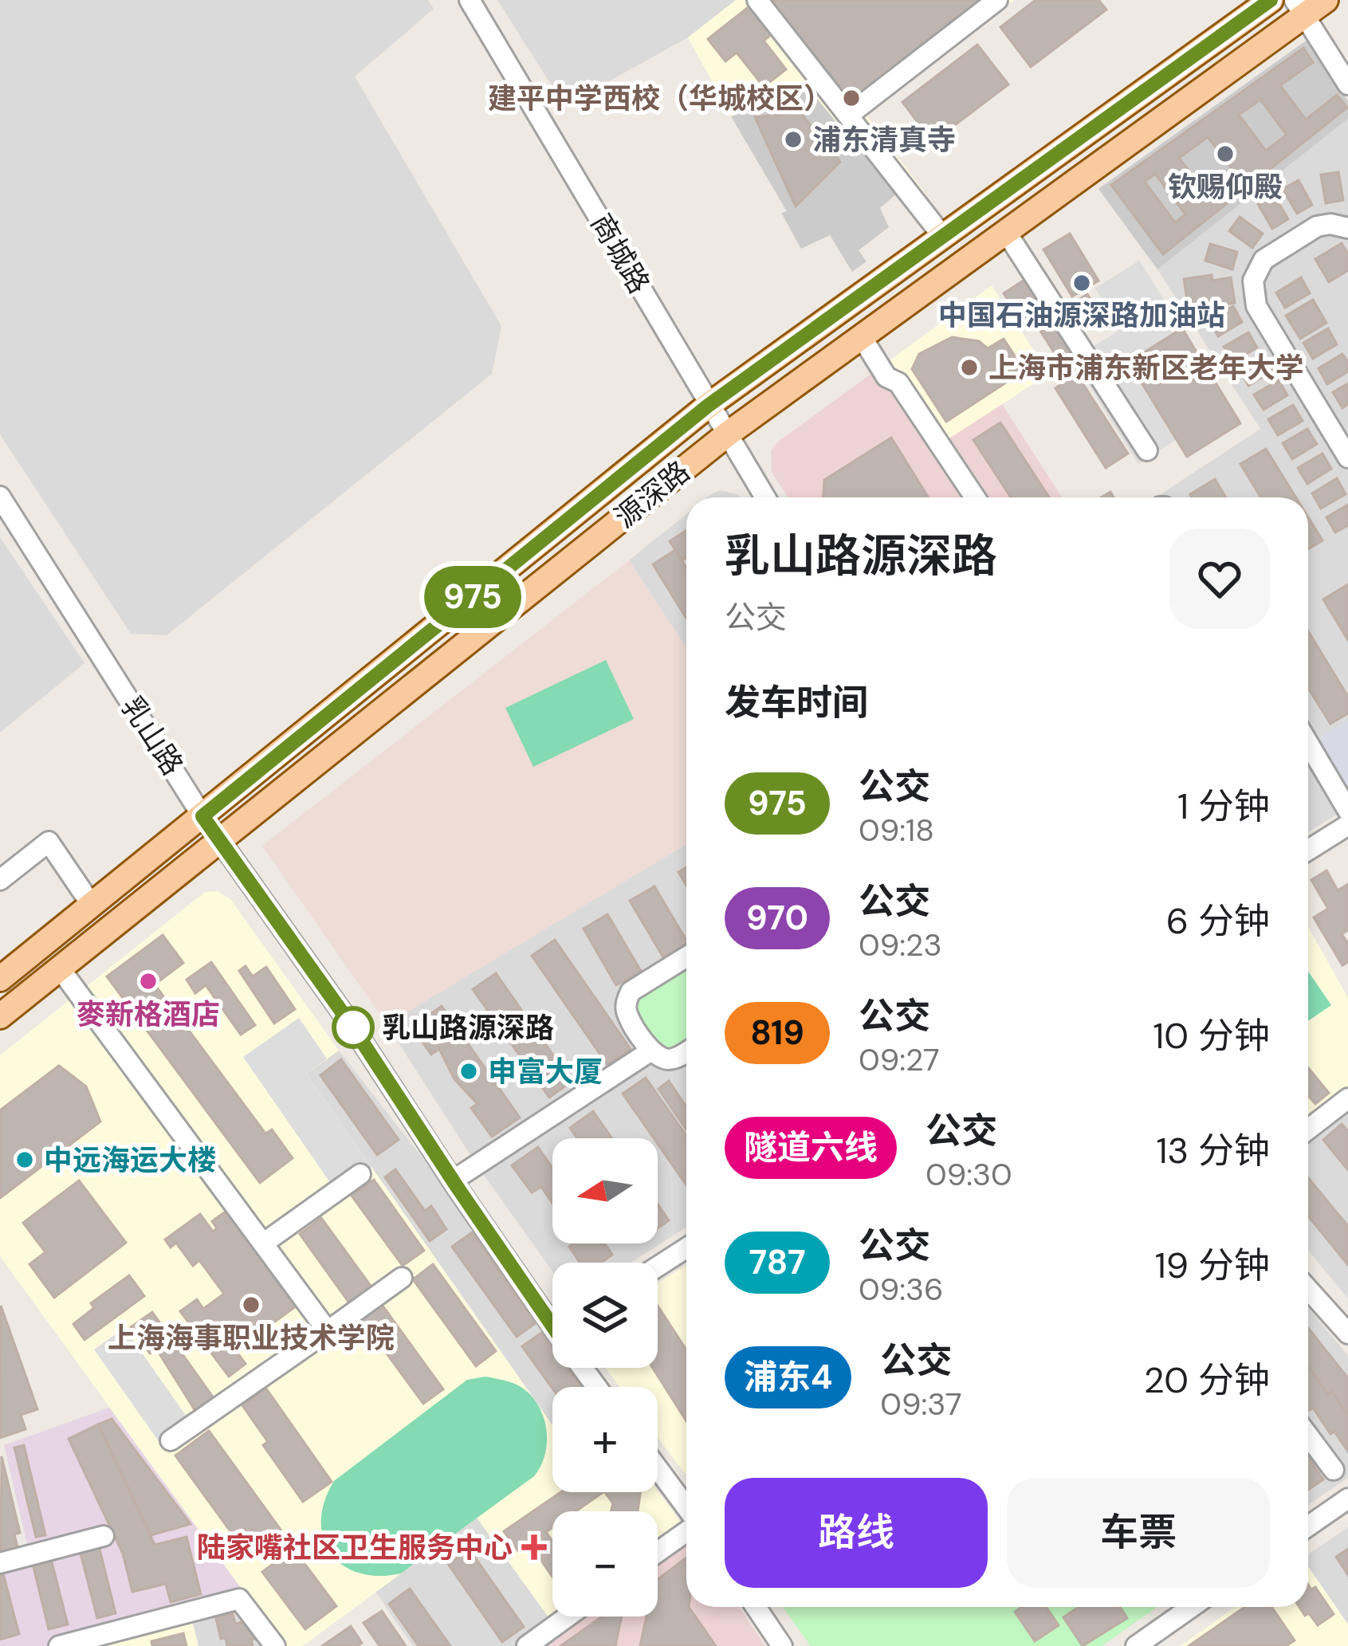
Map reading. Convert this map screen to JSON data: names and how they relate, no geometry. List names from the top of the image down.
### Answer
{
  "streets": {
    "main road": ["源深路"],
    "street": ["商城路", "乳山路"]
  },
  "crossings": [
    ["商城路", "源深路"],
    ["源深路", "乳山路"]
  ],
  "places": {
    "other": [
      "建平中学西校（华城校区）",
      "浦东清真寺",
      "钦赐仰殿",
      "中国石油源深路加油站",
      "上海市浦东新区老年大学",
      "麥新格酒店",
      "乳山路源深路",
      "申富大厦",
      "中远海运大楼",
      "上海海事职业技术学院"
    ],
    "health": ["陆家嘴社区卫生服务中心"]
  },
  "lines": ["bus line 975"],
  "north": "left",
  "page": {
    "on_map": "975",
    "heading": [
      ["乳山路源深路", "公交"],
      "发车时间"
    ],
    "list": [
      {
        "mark": "975",
        "name": "公交",
        "note": "09:18",
        "value": "1 分钟"
      },
      {
        "mark": "970",
        "name": "公交",
        "note": "09:23",
        "value": "6 分钟"
      },
      {
        "mark": "819",
        "name": "公交",
        "note": "09:27",
        "value": "10 分钟"
      },
      {
        "mark": "隧道六线",
        "name": "公交",
        "note": "09:30",
        "value": "13 分钟"
      },
      {
        "mark": "787",
        "name": "公交",
        "note": "09:36",
        "value": "19 分钟"
      },
      {
        "mark": "浦东4",
        "name": "公交",
        "note": "09:37",
        "value": "20 分钟"
      }
    ],
    "map_buttons": ["+", "−"],
    "buttons": ["路线", "车票"]
  }
}
